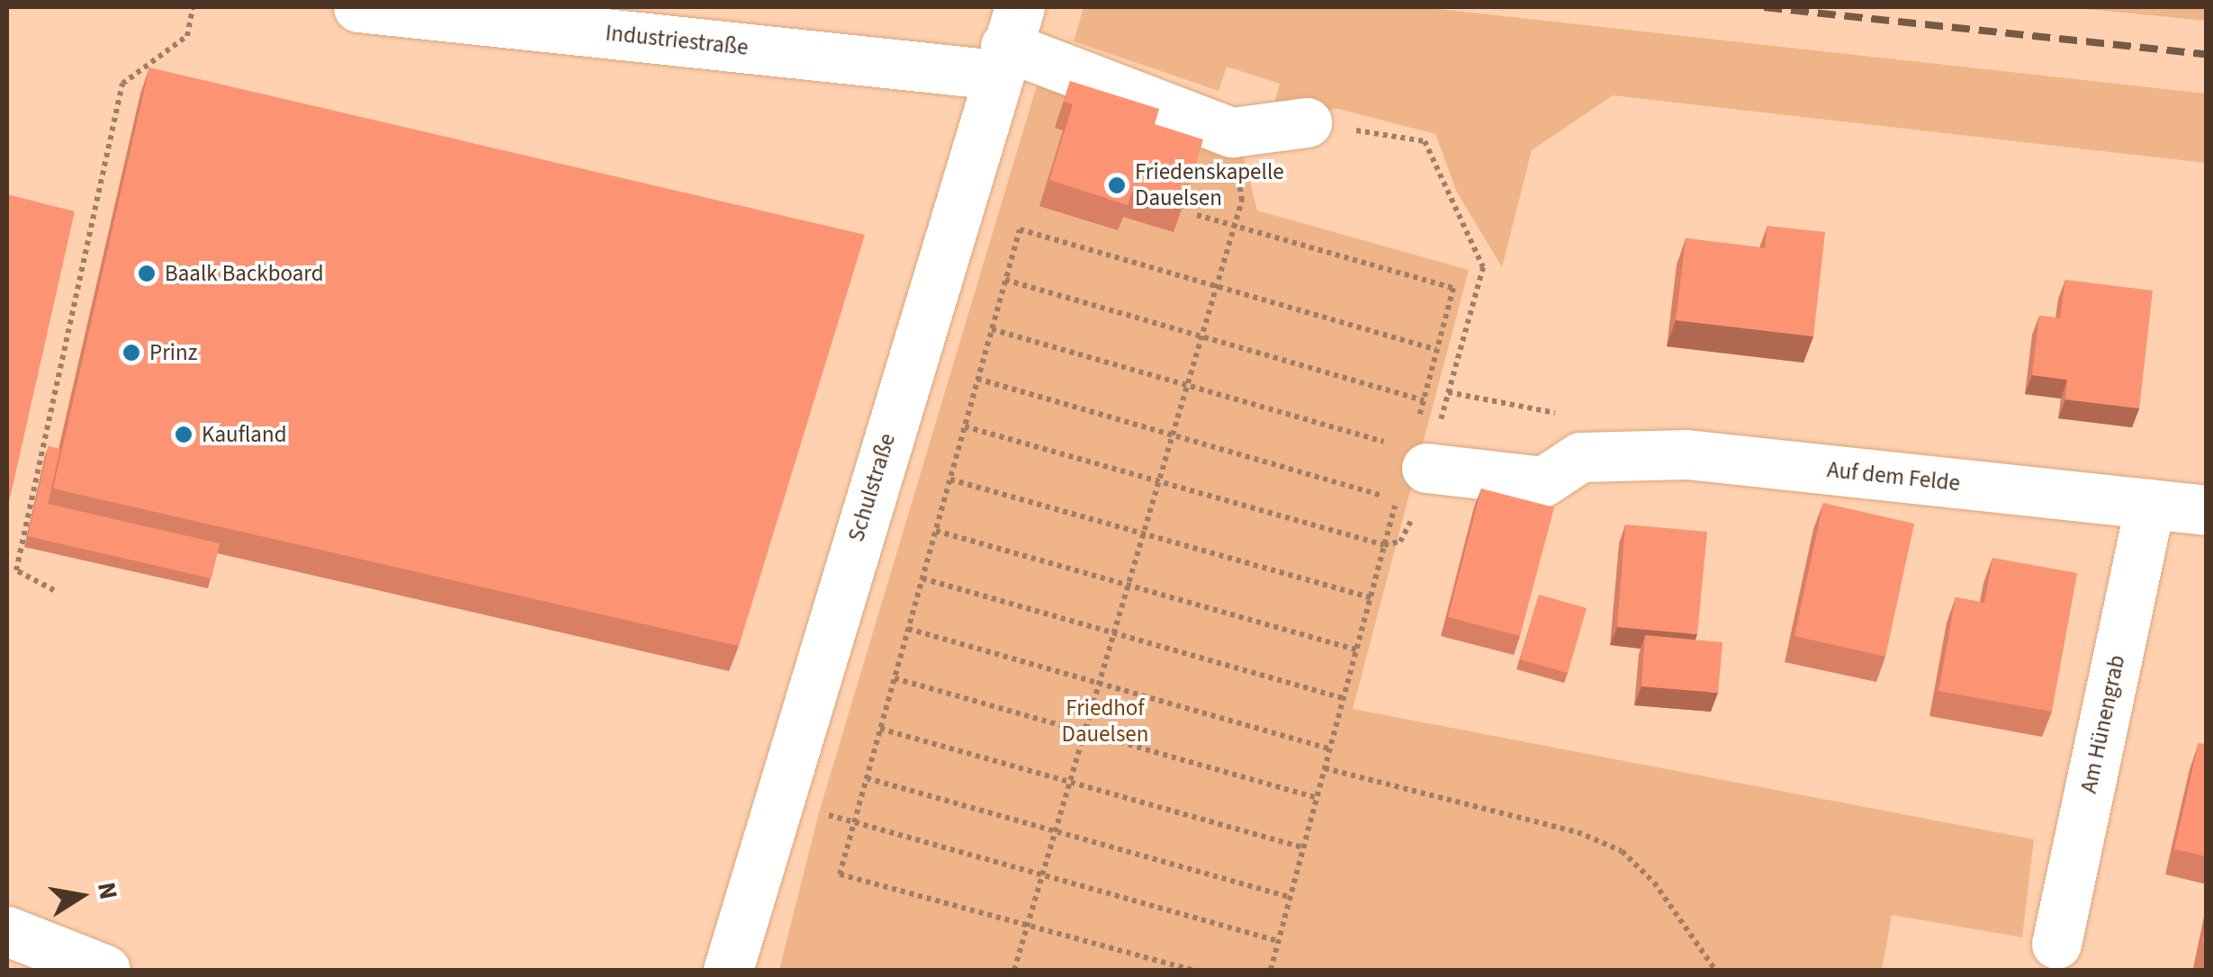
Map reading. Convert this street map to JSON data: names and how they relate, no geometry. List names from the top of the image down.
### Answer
{
  "streets": {
    "street": [
      "Industriestraße",
      "Auf dem Felde",
      "Schulstraße",
      "Am Hünengrab"
    ]
  },
  "crossings": [
    ["Industriestraße", "Schulstraße"],
    ["Auf dem Felde", "Am Hünengrab"]
  ],
  "parks": ["Friedhof Dauelsen"],
  "places": [
    "Friedenskapelle Dauelsen",
    "Baalk Backboard",
    "Prinz",
    "Kaufland"
  ],
  "north": "right"
}
